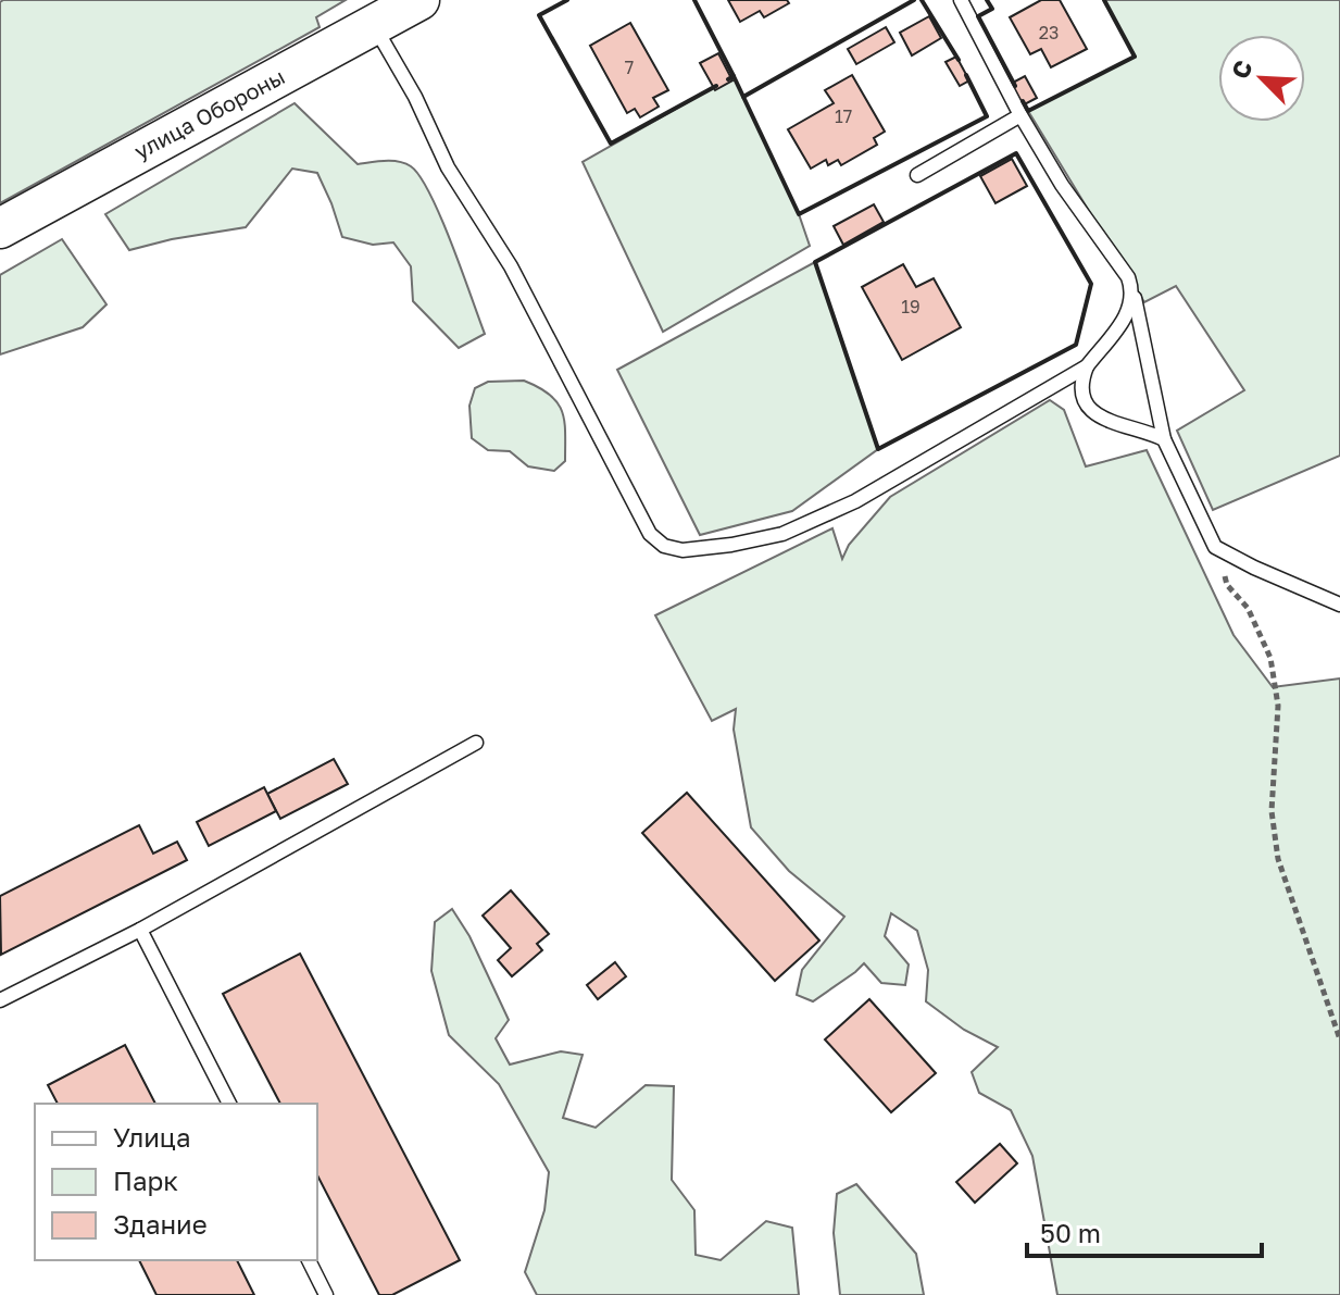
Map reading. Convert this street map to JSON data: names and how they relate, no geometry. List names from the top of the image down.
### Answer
{
  "streets": {
    "street": ["улица Обороны"]
  },
  "house_numbers": [
    "23",
    "7",
    "17",
    "19"
  ],
  "legend": ["Улица", "Парк", "Здание"],
  "scale_bar": "50 m",
  "north": "top left"
}
